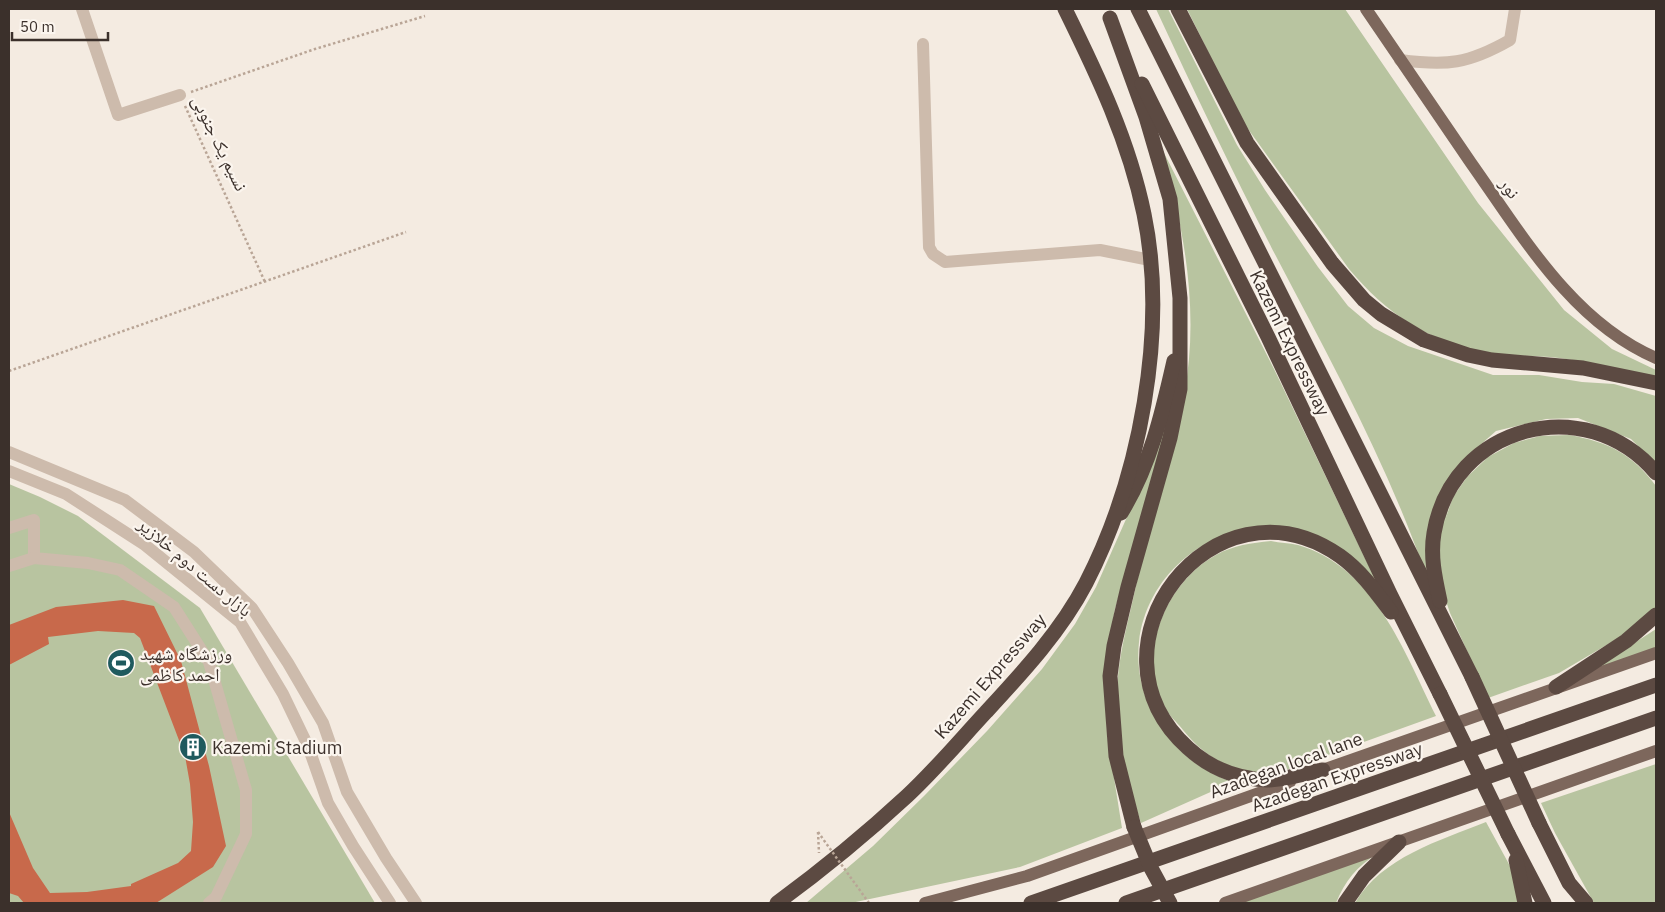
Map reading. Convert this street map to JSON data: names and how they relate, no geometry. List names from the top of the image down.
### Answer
{
  "streets": {
    "highway": ["Kazemi Expressway", "Azadegan Expressway"],
    "main road": ["نور", "Azadegan local lane"],
    "street": ["نسیم یک جنوبی", "بازار دست دوم خلازیر"]
  },
  "places": {
    "sports": ["ورزشگاه شهید احمد کاظمی"],
    "building": ["Kazemi Stadium"]
  },
  "scale_bar": "50 m"
}
